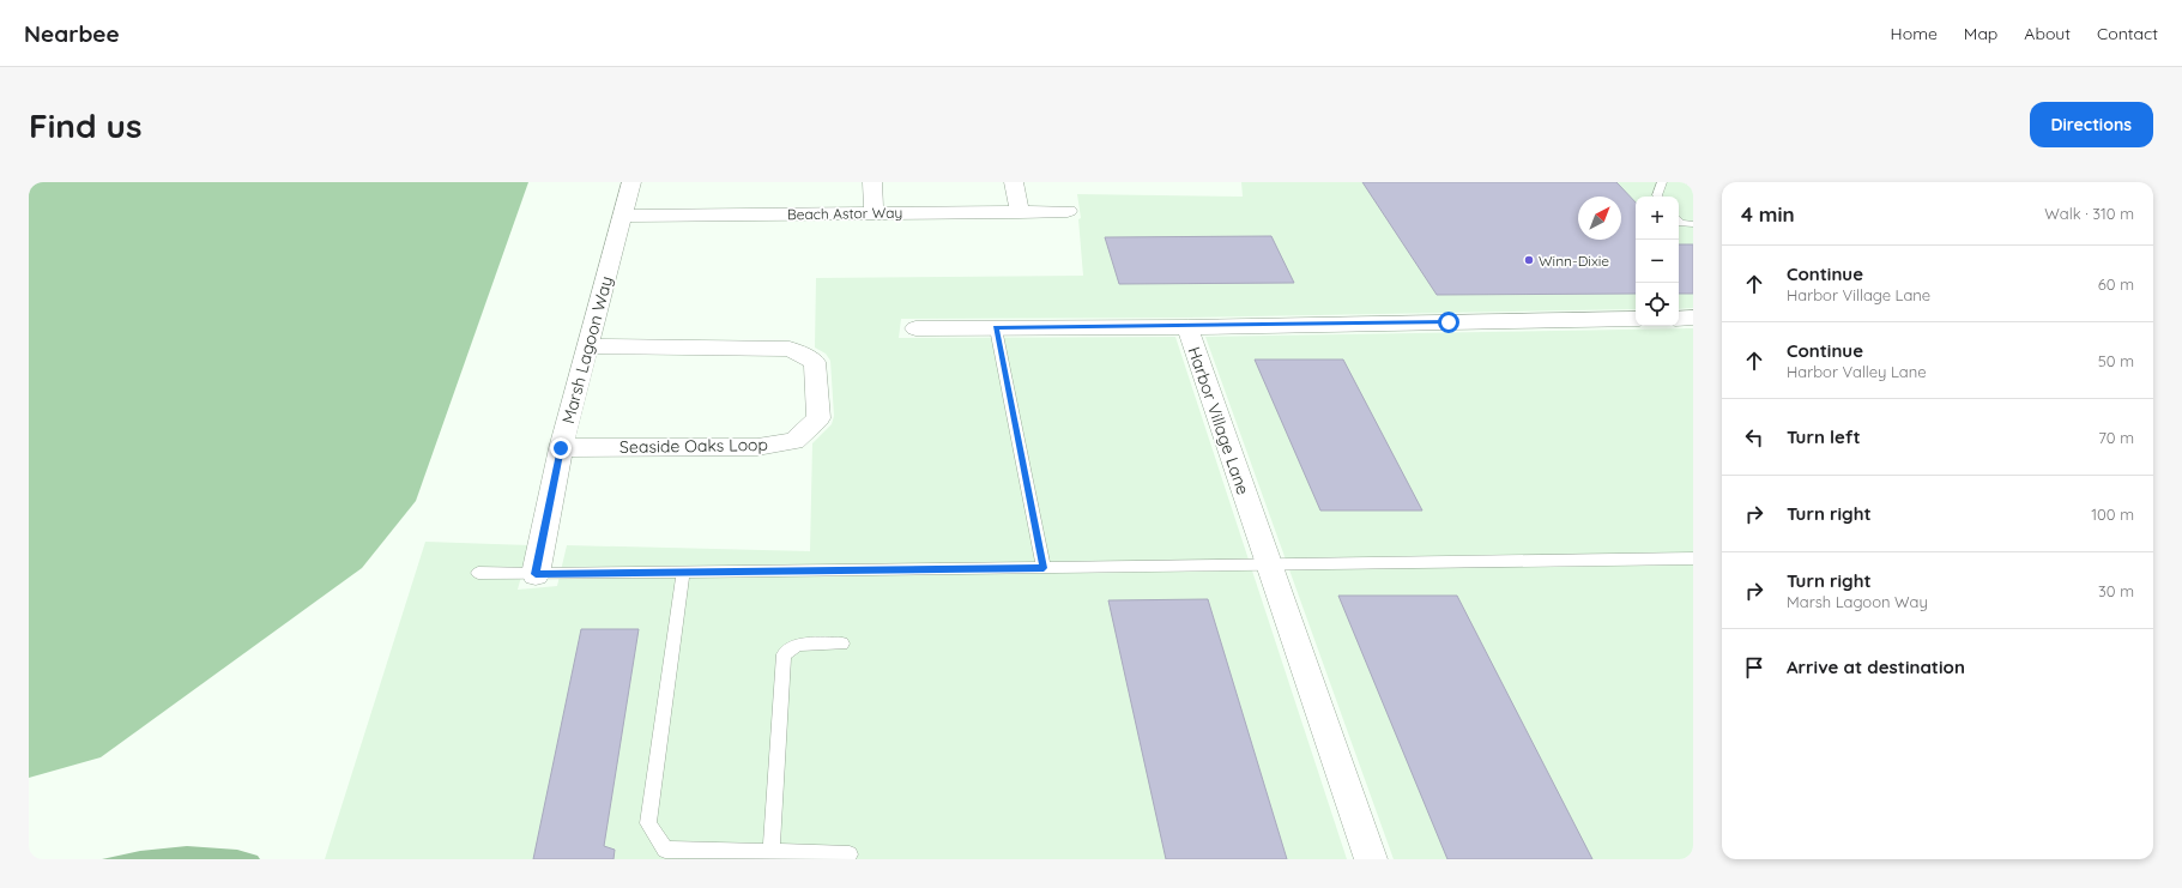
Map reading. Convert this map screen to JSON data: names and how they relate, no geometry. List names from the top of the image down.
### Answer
{
  "streets": {
    "street": [
      "Beach Astor Way",
      "Marsh Lagoon Way",
      "Harbor Village Lane",
      "Seaside Oaks Loop"
    ]
  },
  "crossings": [
    ["Beach Astor Way", "Marsh Lagoon Way"],
    ["Marsh Lagoon Way", "Seaside Oaks Loop"]
  ],
  "places": ["Winn-Dixie"],
  "north": "top right",
  "page": {
    "header": "Nearbee",
    "nav": [
      "Home",
      "Map",
      "About",
      "Contact"
    ],
    "buttons": "Directions",
    "title": "Find us",
    "heading": ["4 min", "Walk · 310 m"],
    "map_buttons": ["+", "−"],
    "list": [
      ["Continue", "Harbor Village Lane", "60 m"],
      ["Continue", "Harbor Valley Lane", "50 m"],
      ["Turn left", "70 m"],
      ["Turn right", "100 m"],
      ["Turn right", "Marsh Lagoon Way", "30 m"],
      "Arrive at destination"
    ]
  }
}
